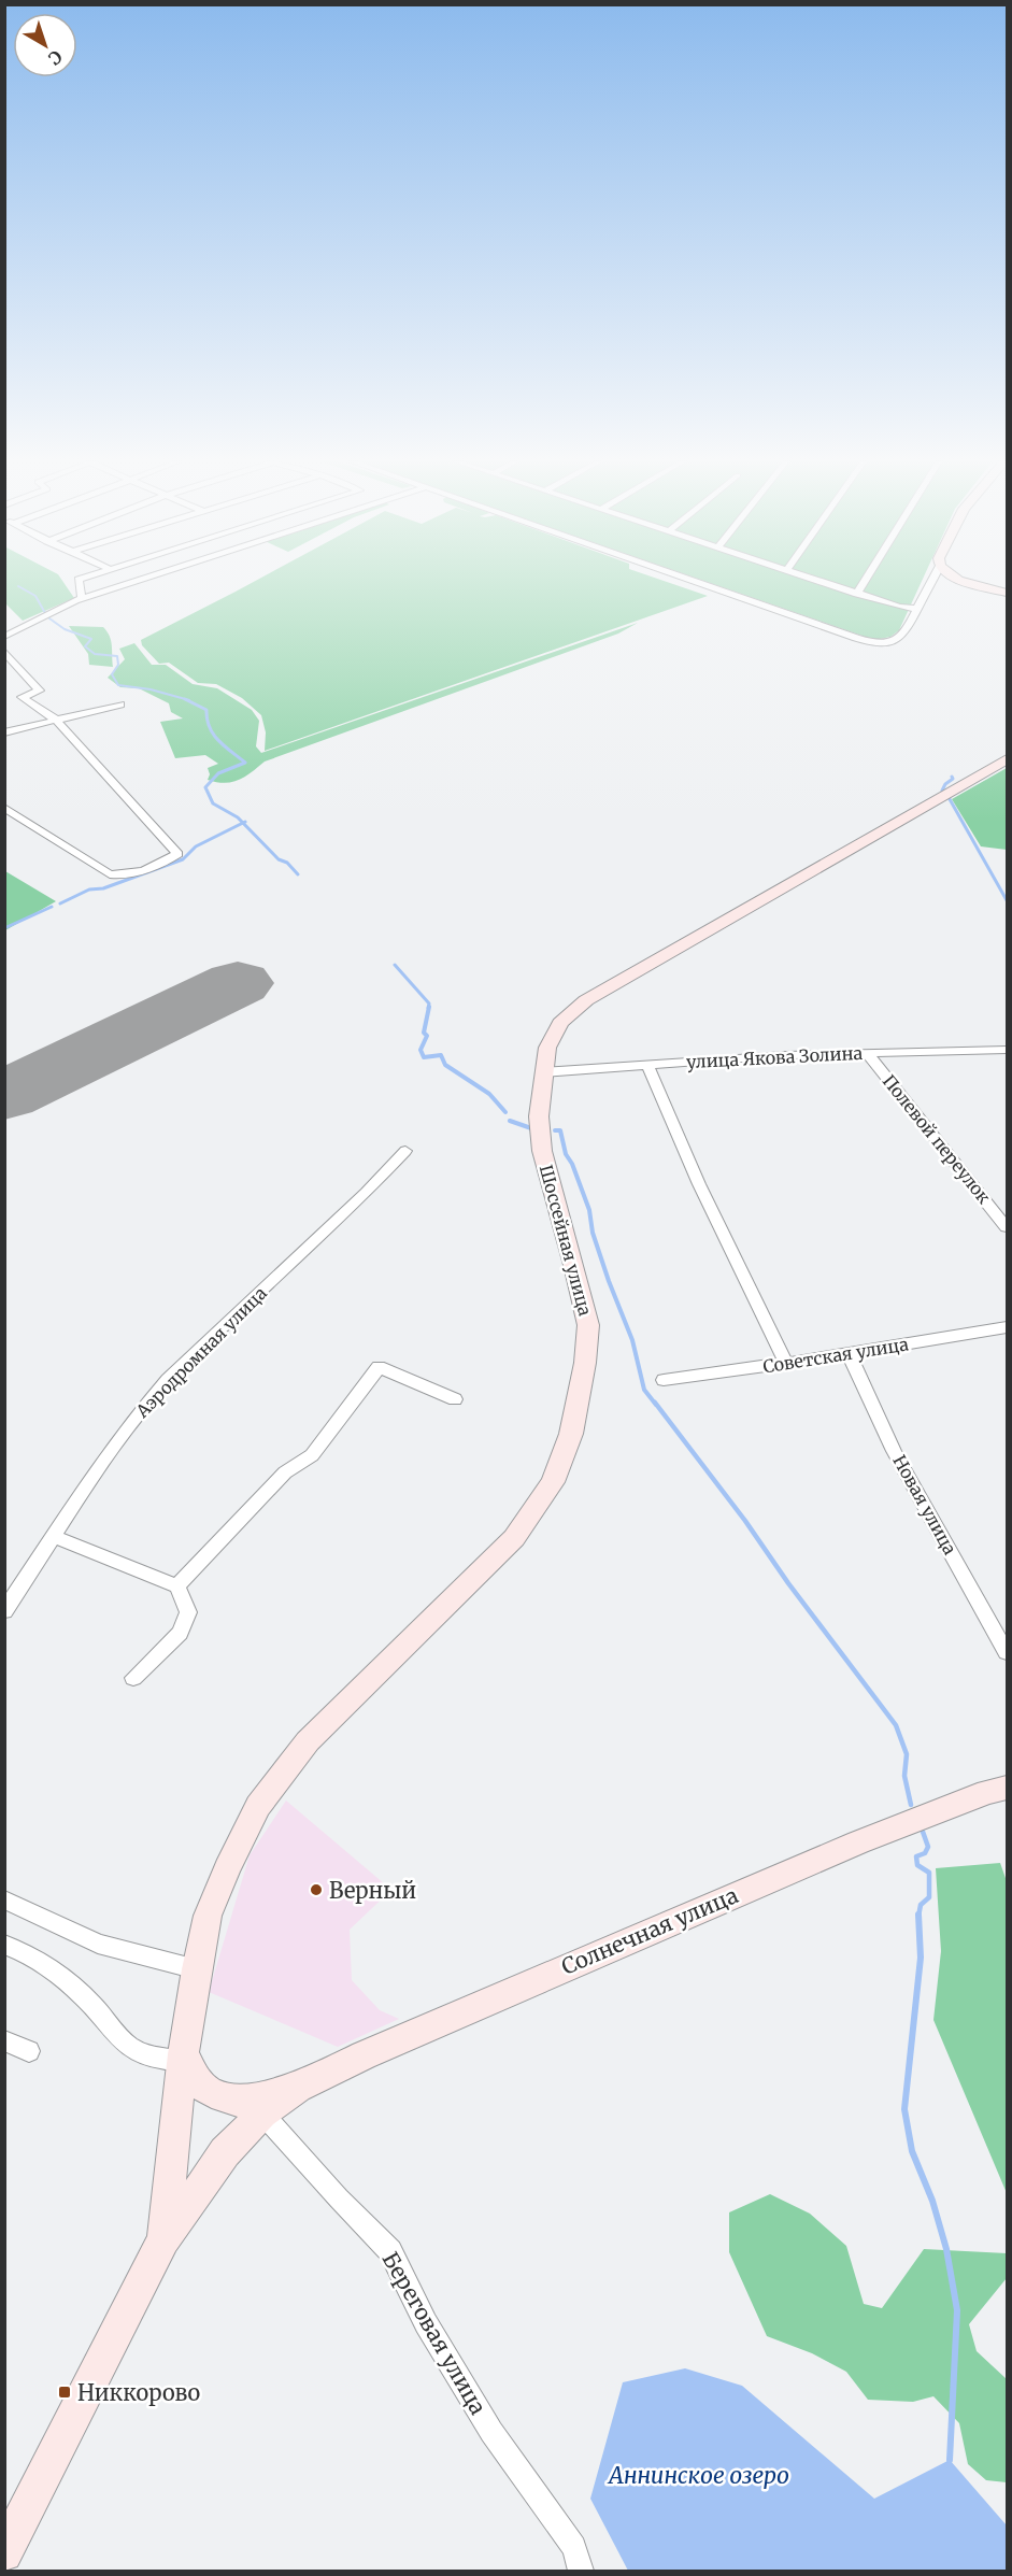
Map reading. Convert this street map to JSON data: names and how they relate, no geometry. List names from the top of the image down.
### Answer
{
  "streets": {
    "main road": ["Шоссейная улица", "Солнечная улица"],
    "street": [
      "улица Якова Золина",
      "Полевой переулок",
      "Аэродромная улица",
      "Советская улица",
      "Новая улица",
      "Береговая улица"
    ]
  },
  "crossings": [
    ["улица Якова Золина", "Полевой переулок"],
    ["улица Якова Золина", "Шоссейная улица"],
    ["Советская улица", "Новая улица"]
  ],
  "water": ["Аннинское озеро"],
  "places": {
    "other": ["Верный"],
    "transit": ["Никкорово"]
  },
  "north": "bottom right"
}
